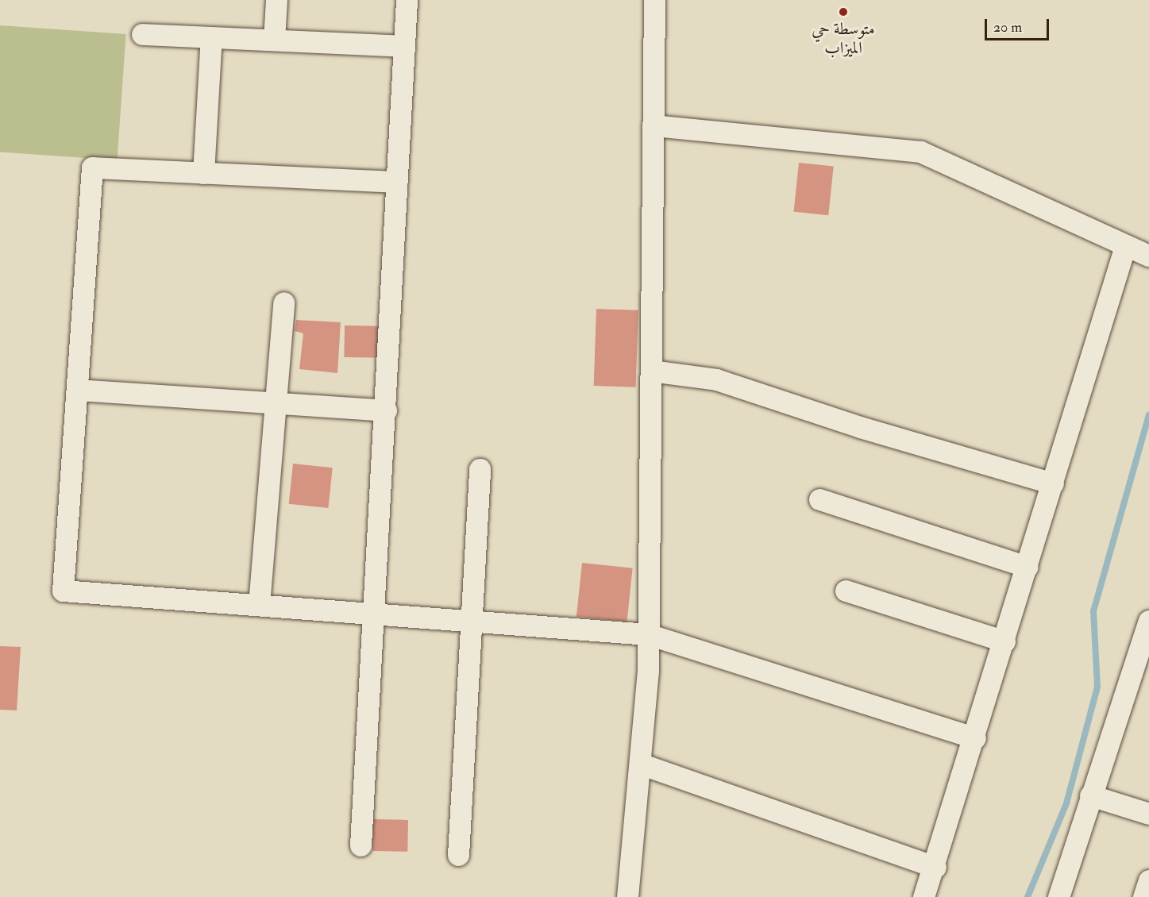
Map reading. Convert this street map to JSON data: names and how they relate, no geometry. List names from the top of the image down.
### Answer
{
  "places": ["متوسطة حي الميزاب"],
  "scale_bar": "20 m"
}
